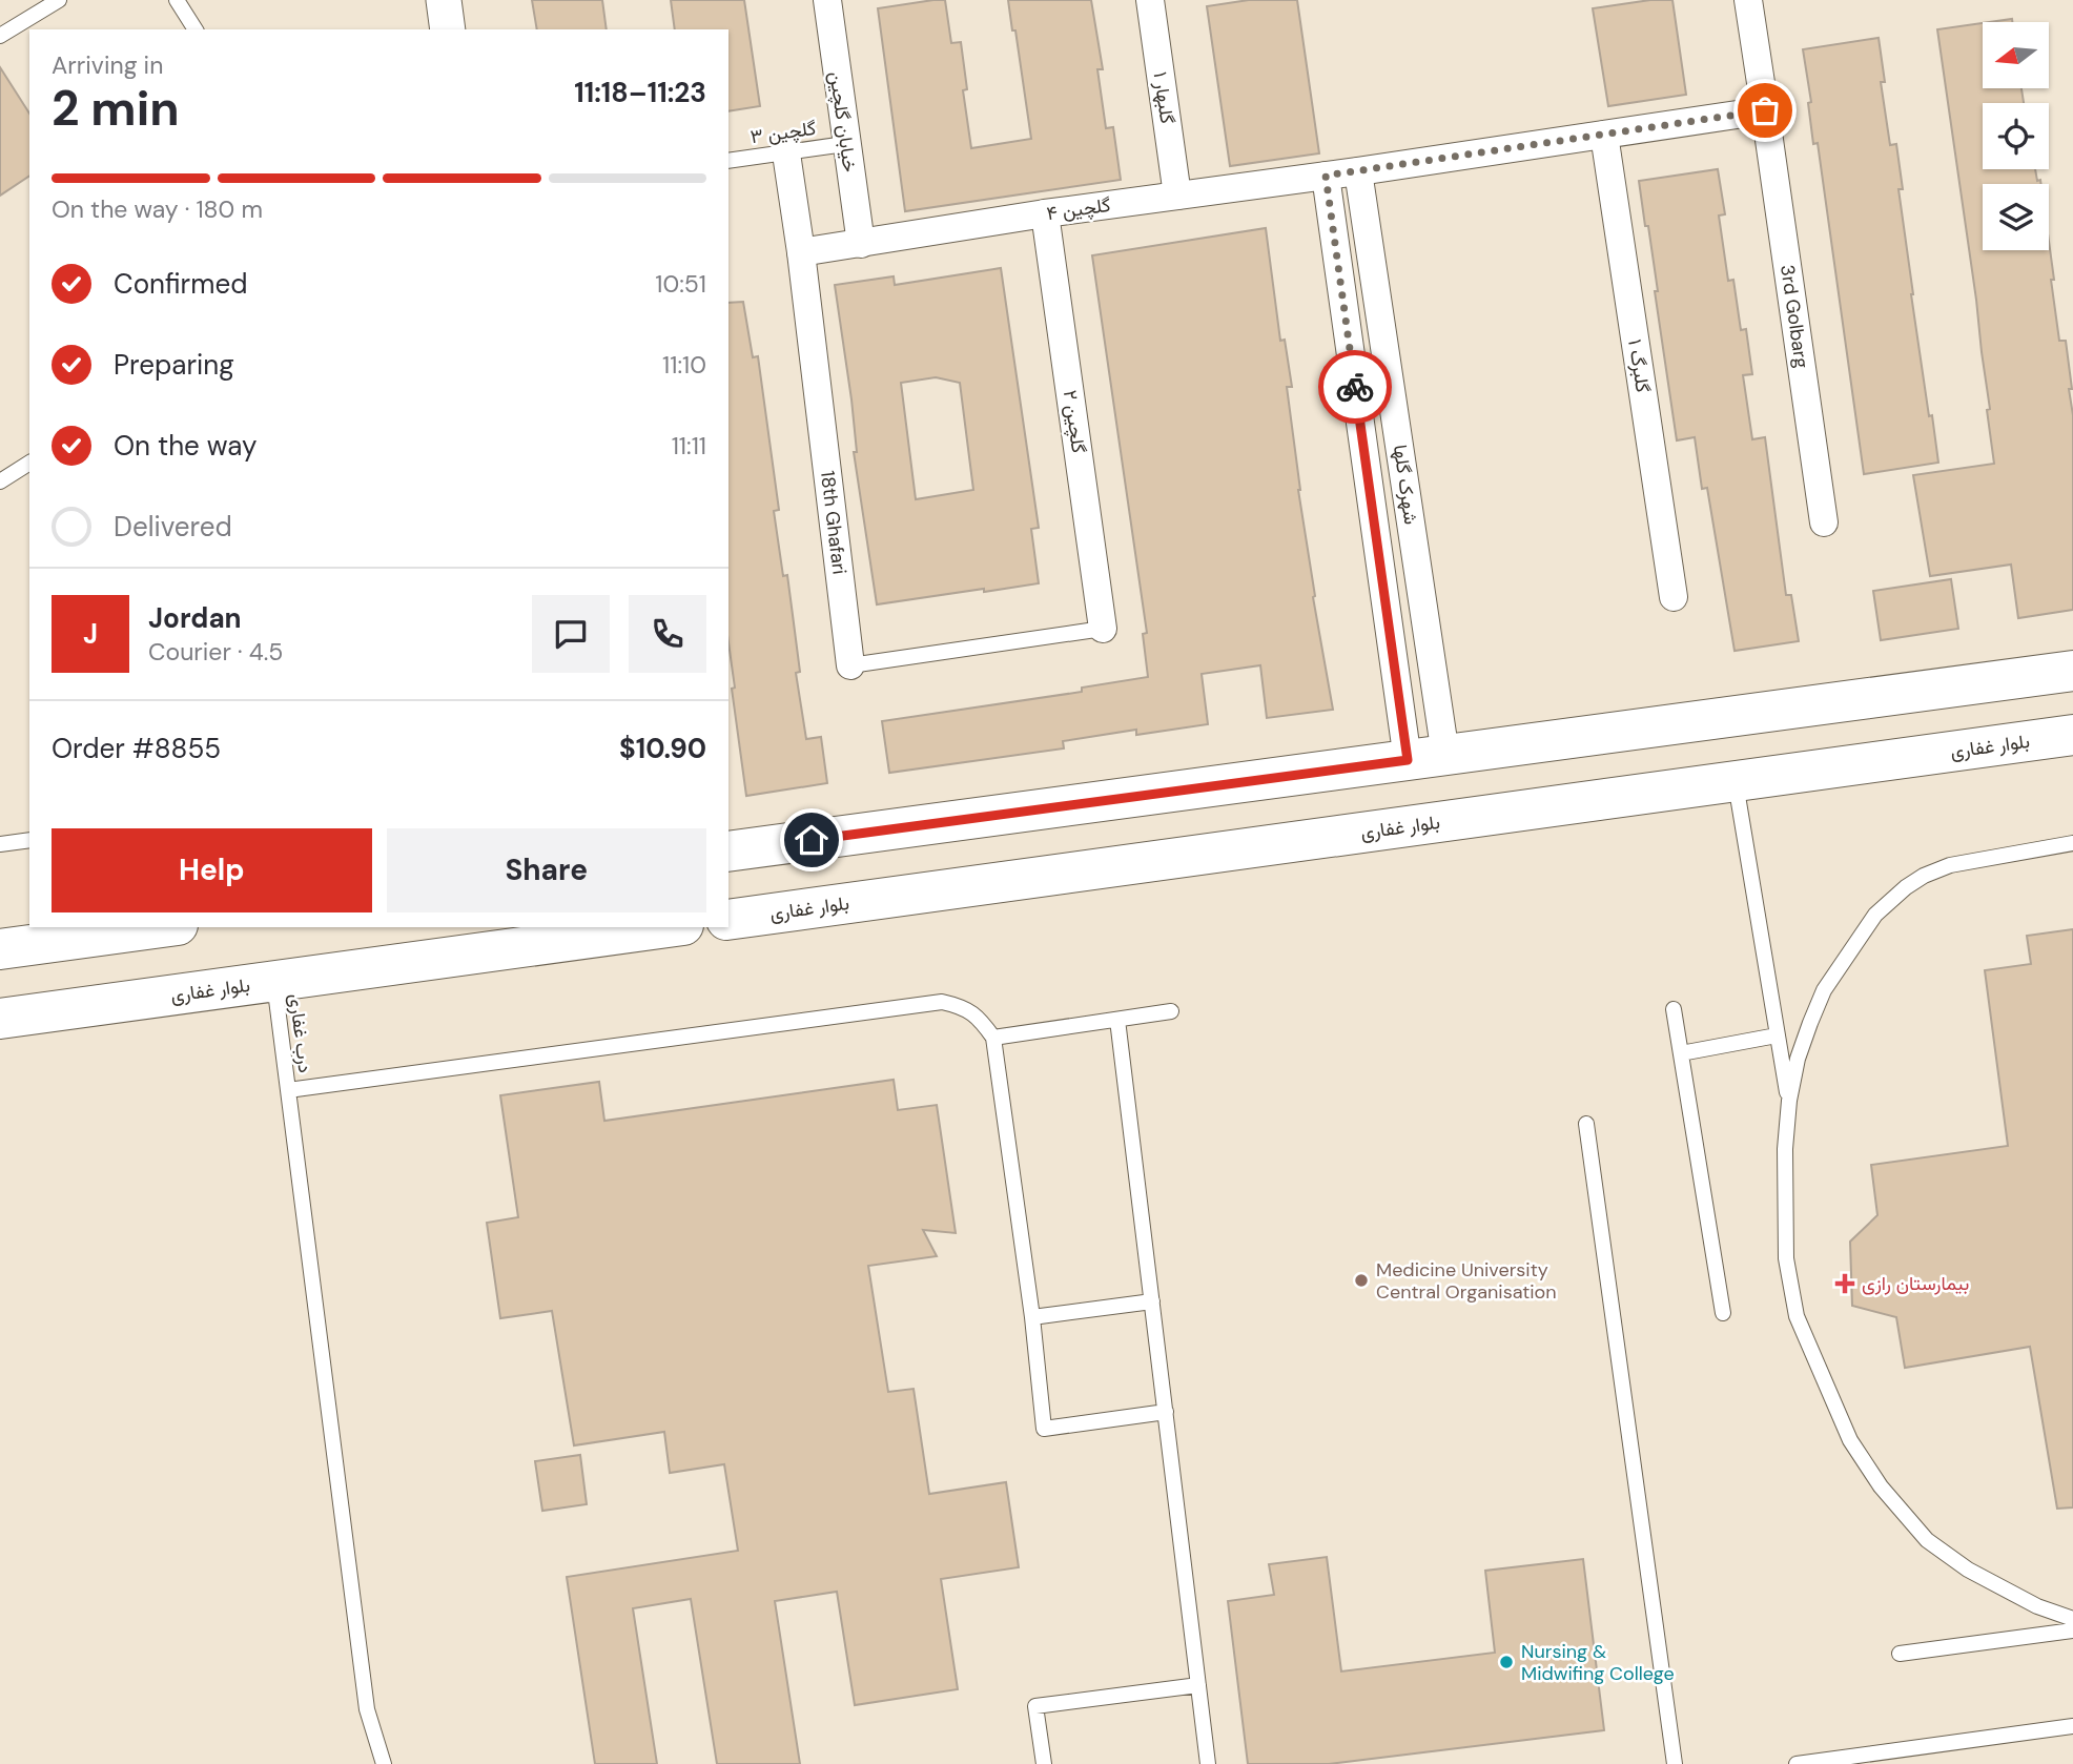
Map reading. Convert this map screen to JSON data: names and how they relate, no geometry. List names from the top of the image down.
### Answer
{
  "streets": {
    "main road": ["بلوار غفاری"],
    "street": [
      "گلبهار ۱",
      "خیابان گلچین",
      "گلچین ۴",
      "3rd Golbarg",
      "گلبرگ ۱",
      "گلچین ۲",
      "شهرک گلها",
      "18th Ghafari"
    ],
    "lane": ["گلچین ۳", "درب غفاری"]
  },
  "crossings": [
    ["گلبهار ۱", "گلچین ۴"],
    ["خیابان گلچین", "گلچین ۳"],
    ["خیابان گلچین", "گلچین ۴"],
    ["گلچین ۴", "3rd Golbarg"],
    ["گلچین ۴", "گلبرگ ۱"],
    ["گلچین ۴", "گلچین ۲"],
    ["گلچین ۴", "شهرک گلها"],
    ["گلچین ۴", "18th Ghafari"],
    ["بلوار غفاری", "درب غفاری"]
  ],
  "places": {
    "other": ["Medicine University Central Organisation", "Nursing & Midwifing College"],
    "health": ["بیمارستان رازی"]
  },
  "north": "left",
  "page": {
    "heading": ["2 min", "Arriving in", "11:18–11:23"],
    "panel": [
      "Jordan",
      "Courier · 4.5",
      "Order #8855",
      "$10.90"
    ],
    "bar": "On the way · 180 m",
    "list": [
      ["Confirmed", "10:51"],
      ["Preparing", "11:10"],
      ["On the way", "11:11"],
      "Delivered"
    ],
    "round": "J",
    "buttons": ["Help", "Share"]
  }
}
